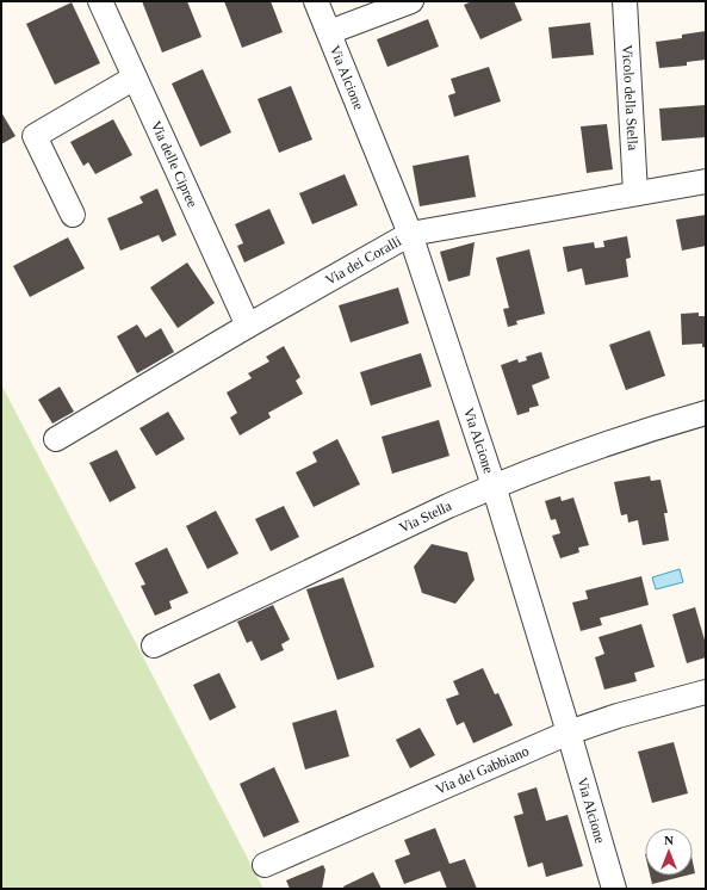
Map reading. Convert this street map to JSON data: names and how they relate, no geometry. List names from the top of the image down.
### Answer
{
  "streets": {
    "street": [
      "Via Alcione",
      "Vicolo della Stella",
      "Via delle Cipree",
      "Via dei Coralli",
      "Via Stella",
      "Via del Gabbiano"
    ]
  },
  "crossings": [
    ["Via Alcione", "Via dei Coralli"],
    ["Via Alcione", "Via Stella"],
    ["Via Alcione", "Via del Gabbiano"],
    ["Vicolo della Stella", "Via dei Coralli"],
    ["Via delle Cipree", "Via dei Coralli"]
  ],
  "north": "top"
}
